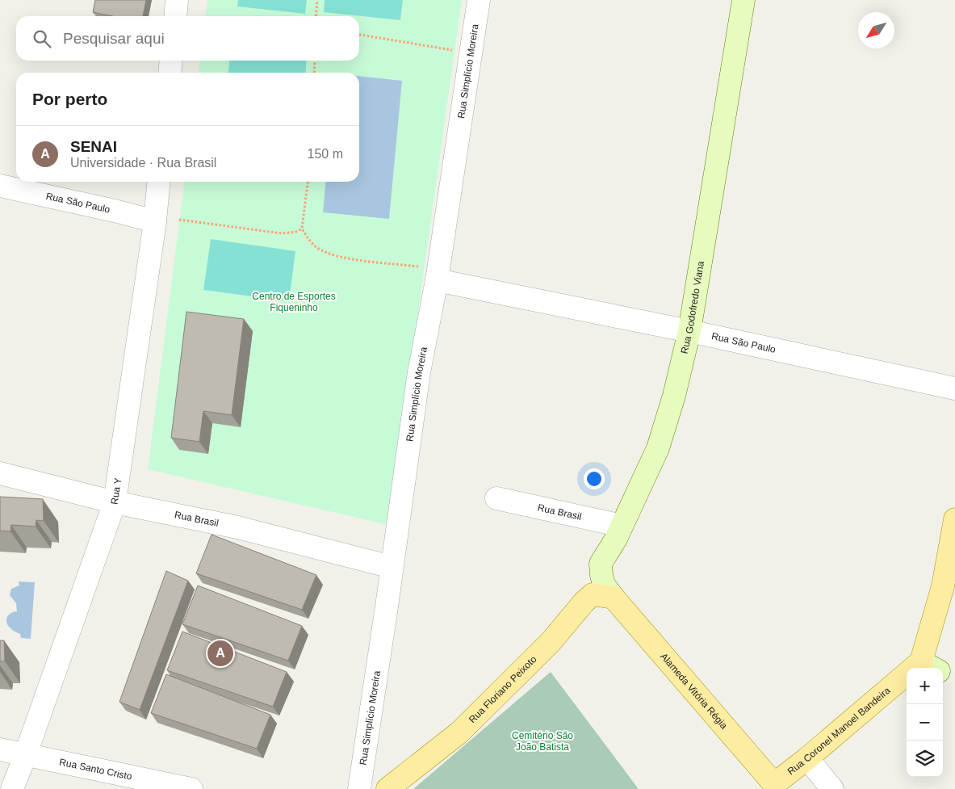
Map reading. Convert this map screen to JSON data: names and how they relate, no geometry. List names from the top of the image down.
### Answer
{
  "streets": {
    "main road": [
      "Rua Godofredo Viana",
      "Rua Floriano Peixoto",
      "Alameda Vitória Régia",
      "Rua Coronel Manoel Bandeira"
    ],
    "street": [
      "Rua Simplício Moreira",
      "Rua São Paulo",
      "Rua Y",
      "Rua Brasil",
      "Rua Santo Cristo"
    ]
  },
  "crossings": [
    ["Rua Simplício Moreira", "Rua São Paulo"],
    ["Rua Simplício Moreira", "Rua Brasil"],
    ["Rua São Paulo", "Rua Godofredo Viana"],
    ["Rua São Paulo", "Rua Y"],
    ["Rua Godofredo Viana", "Rua Brasil"],
    ["Rua Godofredo Viana", "Rua Floriano Peixoto"],
    ["Rua Godofredo Viana", "Alameda Vitória Régia"],
    ["Rua Y", "Rua Brasil"],
    ["Rua Y", "Rua Santo Cristo"],
    ["Rua Floriano Peixoto", "Alameda Vitória Régia"],
    ["Alameda Vitória Régia", "Rua Coronel Manoel Bandeira"]
  ],
  "parks": ["Centro de Esportes Fiqueninho", "Cemitério São João Batista"],
  "north": "bottom left",
  "page": {
    "search": "Pesquisar aqui",
    "heading": "Por perto",
    "list": [
      {
        "mark": "A",
        "name": "SENAI",
        "note": "Universidade · Rua Brasil",
        "value": "150 m"
      }
    ],
    "pins": "A",
    "map_buttons": ["+", "−"]
  }
}
